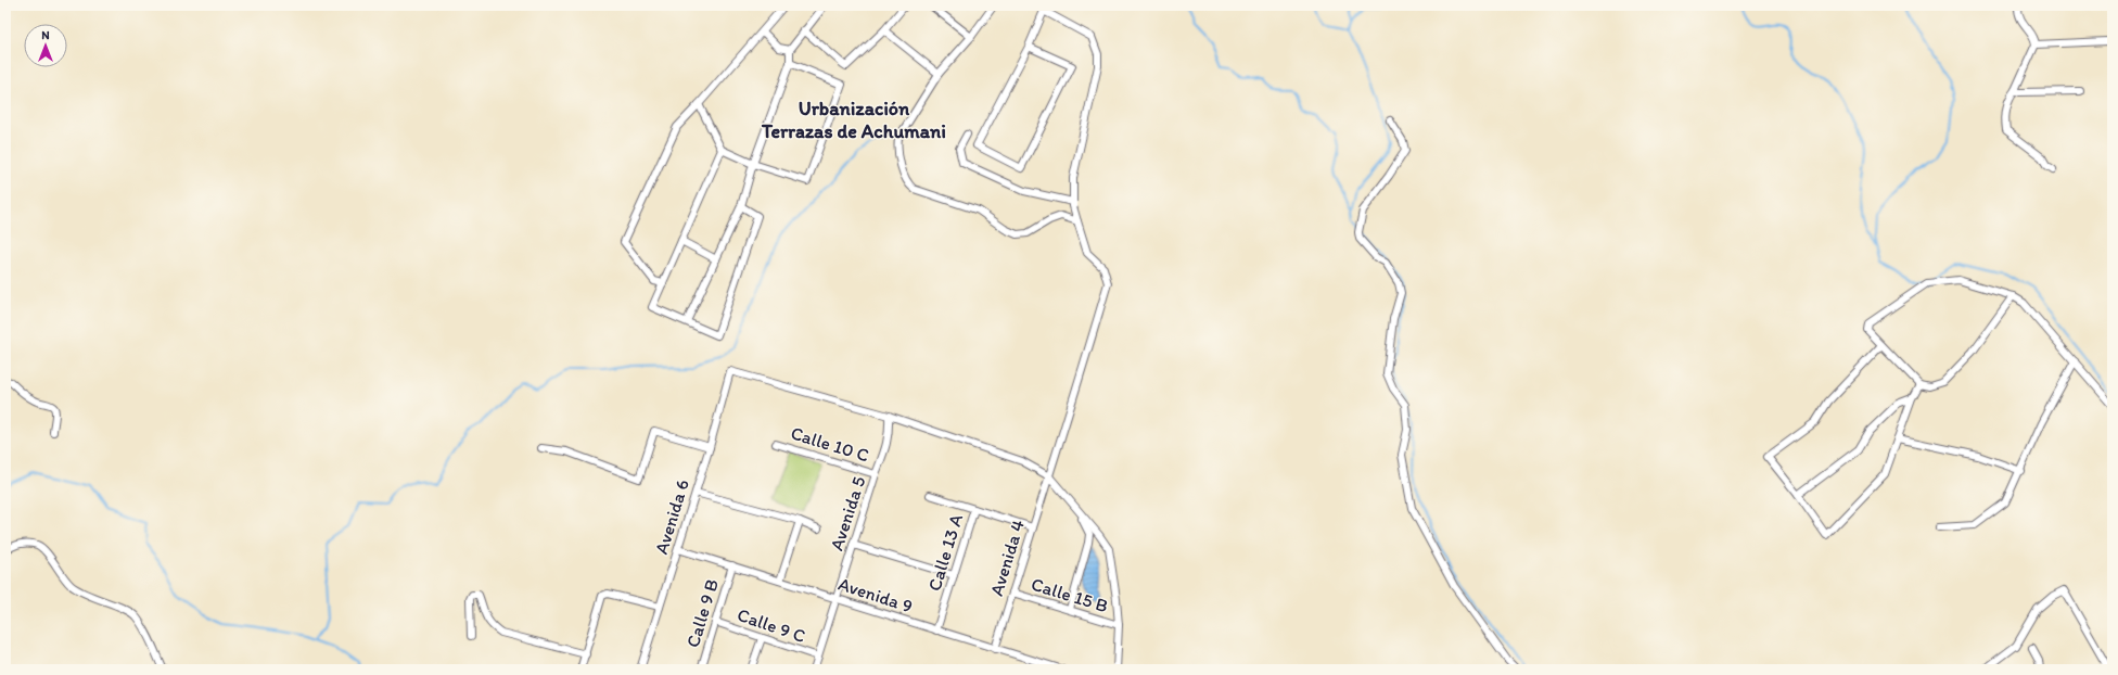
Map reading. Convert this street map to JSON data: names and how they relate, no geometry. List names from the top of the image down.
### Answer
{
  "streets": {
    "street": [
      "Calle 10 C",
      "Avenida 5",
      "Avenida 6",
      "Calle 13 A",
      "Avenida 4",
      "Avenida 9",
      "Calle 15 B",
      "Calle 9 B",
      "Calle 9 C"
    ]
  },
  "crossings": [
    ["Calle 10 C", "Avenida 5"],
    ["Avenida 5", "Avenida 6"],
    ["Avenida 5", "Avenida 9"],
    ["Avenida 5", "Calle 9 C"],
    ["Avenida 6", "Avenida 9"],
    ["Calle 13 A", "Avenida 9"],
    ["Avenida 4", "Avenida 9"],
    ["Avenida 4", "Calle 15 B"],
    ["Avenida 9", "Calle 9 B"],
    ["Calle 9 B", "Calle 9 C"]
  ],
  "districts": ["Urbanización Terrazas de Achumani"],
  "north": "top"
}
